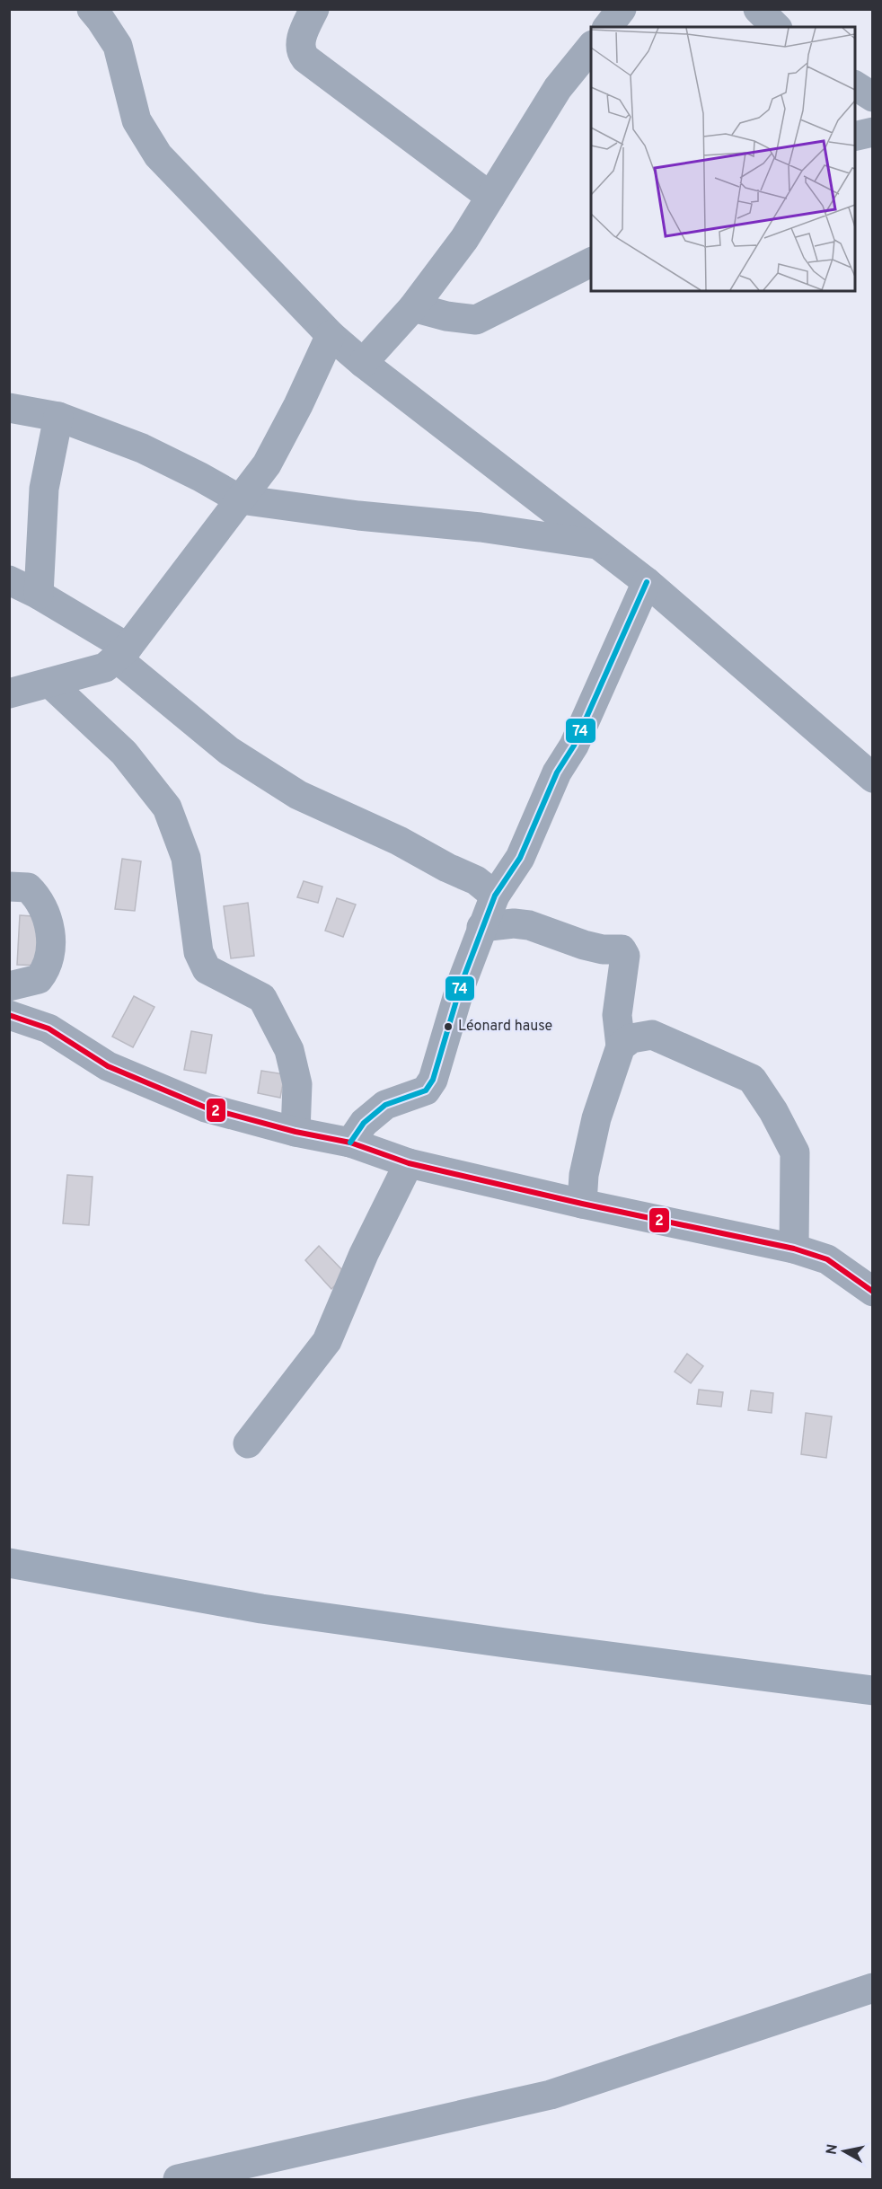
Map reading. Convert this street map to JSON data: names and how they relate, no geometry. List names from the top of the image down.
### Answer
{
  "places": ["Léonard hause"],
  "lines": ["transit line 74", "transit line 2"],
  "north": "left"
}
